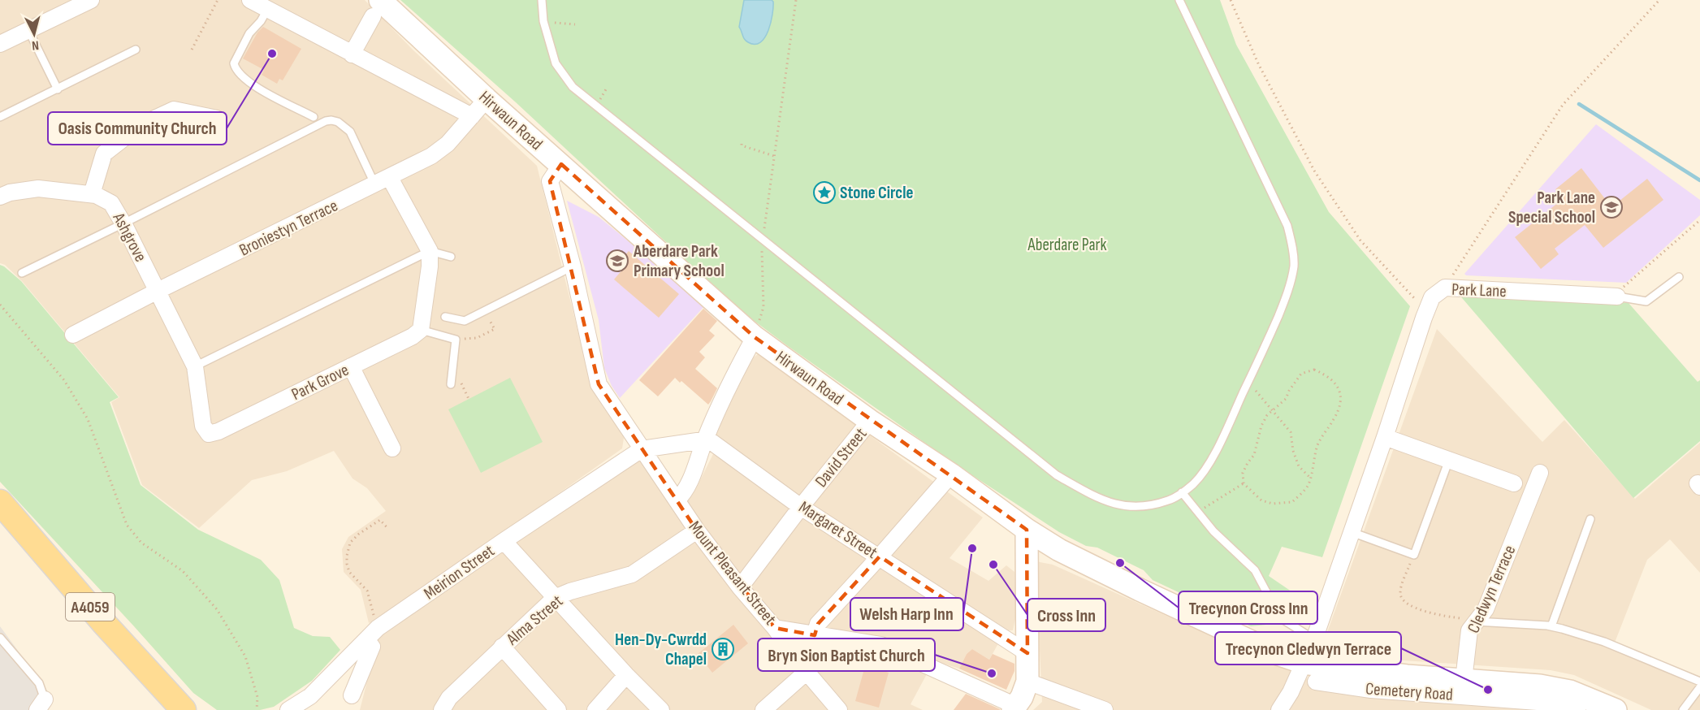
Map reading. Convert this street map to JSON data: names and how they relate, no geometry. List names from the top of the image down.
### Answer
{
  "streets": {
    "main road": ["Hirwaun Road", "A4059", "Cemetery Road"],
    "street": [
      "Broniestyn Terrace",
      "Ashgrove",
      "Park Lane",
      "Park Grove",
      "David Street",
      "Margaret Street",
      "Meirion Street",
      "Mount Pleasant Street",
      "Cledwyn Terrace",
      "Alma Street"
    ]
  },
  "crossings": [
    ["Hirwaun Road", "Broniestyn Terrace"],
    ["Hirwaun Road", "Park Lane"],
    ["Hirwaun Road", "David Street"],
    ["Hirwaun Road", "Mount Pleasant Street"],
    ["Hirwaun Road", "Cemetery Road"],
    ["Broniestyn Terrace", "Ashgrove"],
    ["Broniestyn Terrace", "Park Grove"],
    ["Ashgrove", "Park Grove"],
    ["Park Lane", "Cemetery Road"],
    ["David Street", "Margaret Street"],
    ["David Street", "Mount Pleasant Street"],
    ["Meirion Street", "Mount Pleasant Street"],
    ["Mount Pleasant Street", "Alma Street"],
    ["Cledwyn Terrace", "Cemetery Road"]
  ],
  "parks": ["Aberdare Park"],
  "places": {
    "other": [
      "Oasis Community Church",
      "Welsh Harp Inn",
      "Trecynon Cross Inn",
      "Cross Inn",
      "Bryn Sion Baptist Church",
      "Trecynon Cledwyn Terrace"
    ],
    "place": ["Stone Circle"],
    "school or university": ["Park Lane Special School", "Aberdare Park Primary School"],
    "building": ["Hen-Dy-Cwrdd Chapel"]
  },
  "north": "bottom"
}
